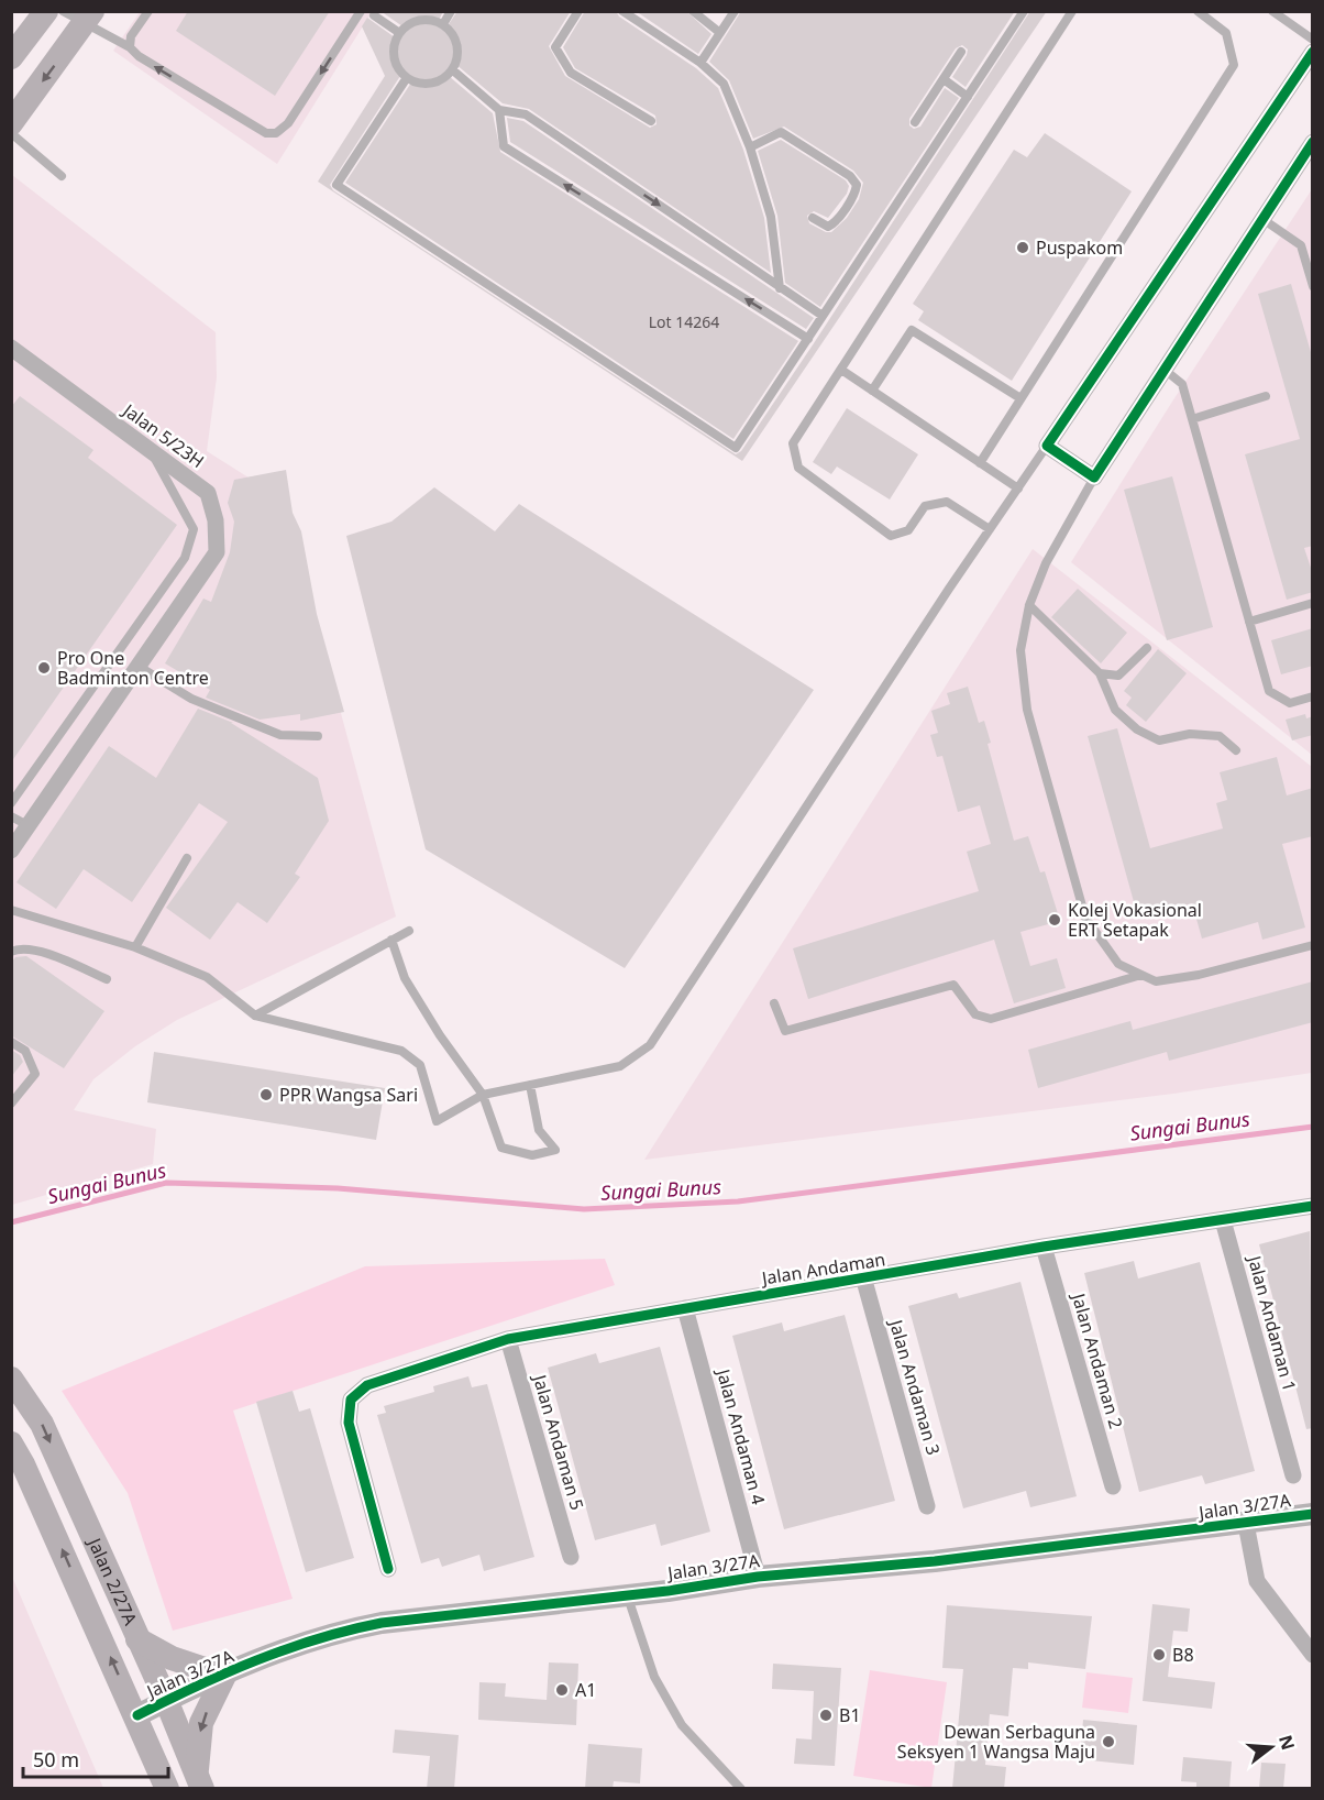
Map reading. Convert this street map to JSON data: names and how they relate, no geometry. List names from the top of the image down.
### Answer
{
  "streets": {
    "main road": ["Jalan 2/27A"],
    "street": [
      "Jalan 5/23H",
      "Jalan Andaman",
      "Jalan Andaman 1",
      "Jalan Andaman 2",
      "Jalan Andaman 3",
      "Jalan Andaman 4",
      "Jalan Andaman 5",
      "Jalan 3/27A"
    ]
  },
  "crossings": [
    ["Jalan Andaman", "Jalan Andaman 1"],
    ["Jalan Andaman", "Jalan Andaman 2"],
    ["Jalan Andaman", "Jalan Andaman 3"],
    ["Jalan Andaman", "Jalan Andaman 4"],
    ["Jalan Andaman", "Jalan Andaman 5"],
    ["Jalan Andaman 4", "Jalan 3/27A"],
    ["Jalan 3/27A", "Jalan 2/27A"]
  ],
  "water": ["Sungai Bunus"],
  "places": [
    "Puspakom",
    "Pro One Badminton Centre",
    "Kolej Vokasional ERT Setapak",
    "PPR Wangsa Sari",
    "B8",
    "A1",
    "B1",
    "Dewan Serbaguna Seksyen 1 Wangsa Maju"
  ],
  "house_numbers": ["Lot 14264"],
  "scale_bar": "50 m",
  "north": "right"
}
